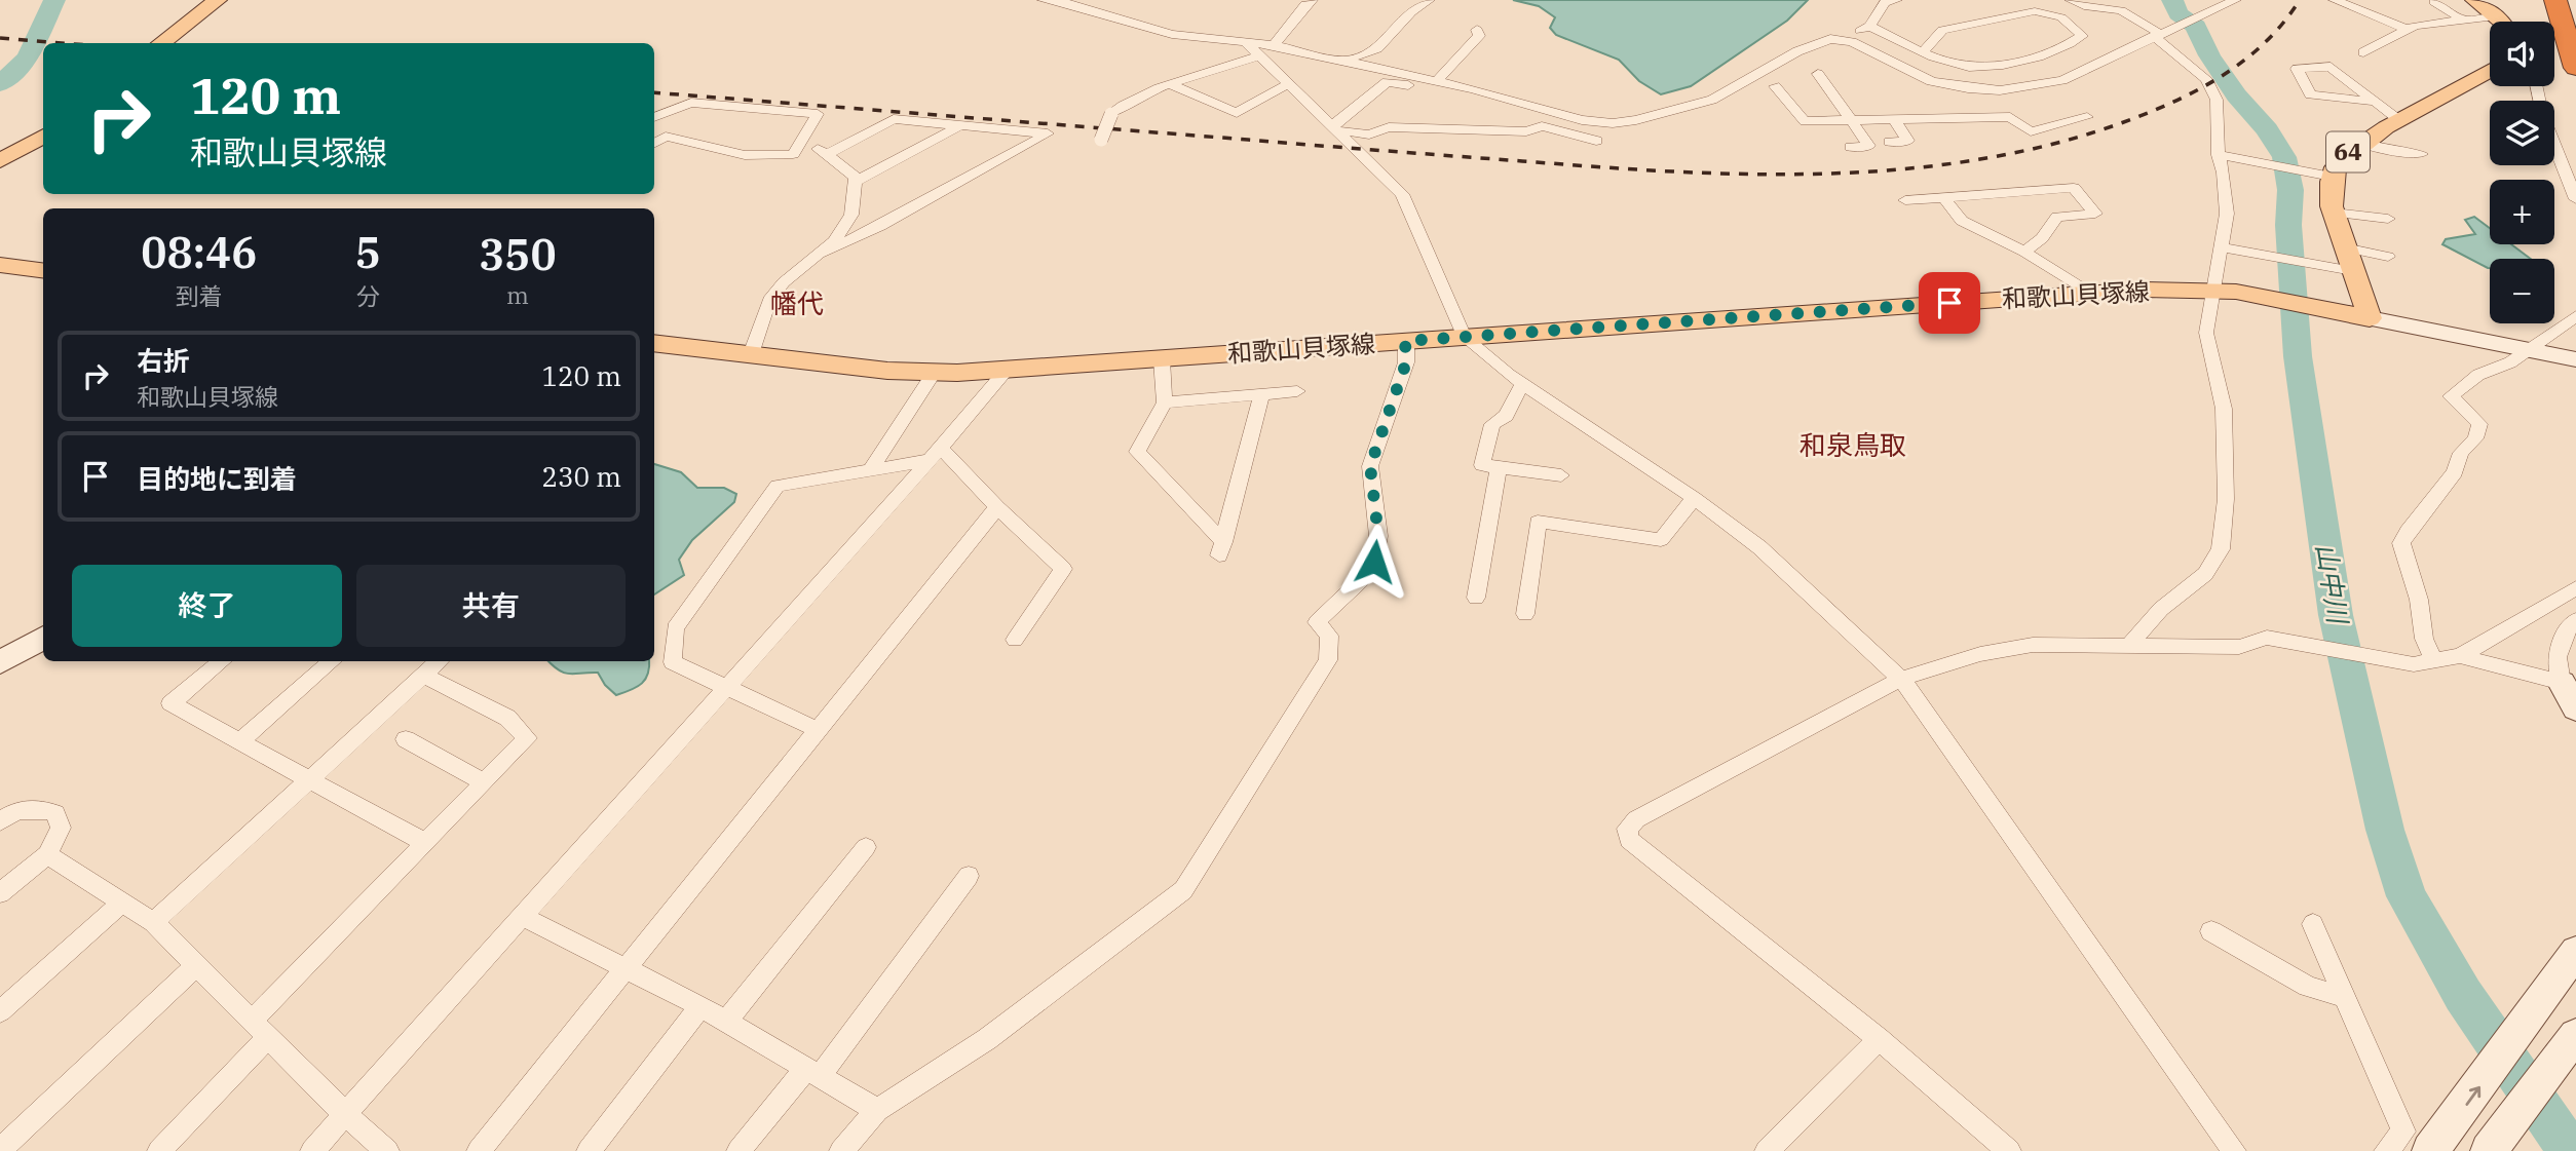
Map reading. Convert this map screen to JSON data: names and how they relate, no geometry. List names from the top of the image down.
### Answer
{
  "streets": {
    "main road": ["64", "和歌山貝塚線"]
  },
  "crossings": [
    ["64", "和歌山貝塚線"]
  ],
  "districts": ["幡代", "和泉鳥取"],
  "water": ["山中川"],
  "page": {
    "map_buttons": ["+", "−"],
    "turn": ["120 m", "和歌山貝塚線"],
    "eta": [
      "08:46",
      "到着",
      "5",
      "分",
      "350",
      "m"
    ],
    "list": [
      {
        "name": "右折",
        "note": "和歌山貝塚線",
        "value": "120 m"
      },
      {
        "name": "目的地に到着",
        "value": "230 m"
      }
    ],
    "buttons": ["終了", "共有"]
  }
}
